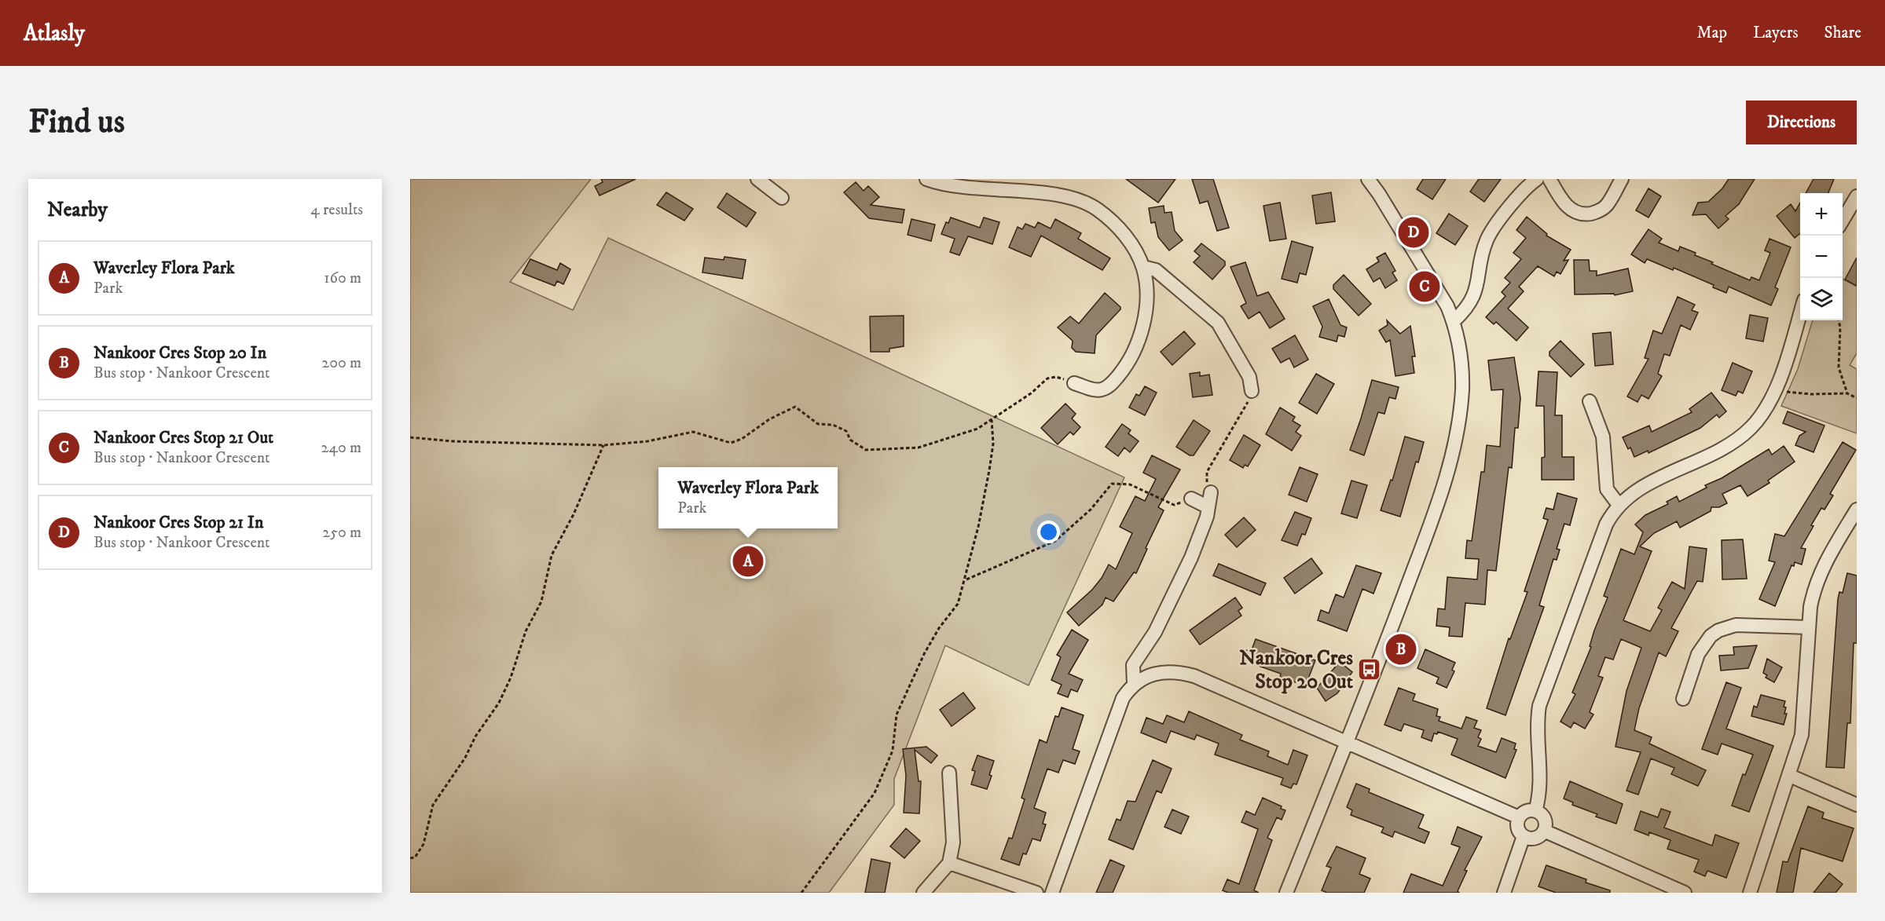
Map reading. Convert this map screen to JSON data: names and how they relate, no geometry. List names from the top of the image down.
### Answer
{
  "places": {
    "bus stop": ["Nankoor Cres Stop 20 Out"]
  },
  "page": {
    "header": "Atlasly",
    "nav": ["Map", "Layers", "Share"],
    "buttons": "Directions",
    "title": "Find us",
    "heading": ["Nearby", "4 results"],
    "map_buttons": ["+", "−"],
    "pins": [
      "D",
      "C",
      "A",
      "B"
    ],
    "list": [
      {
        "mark": "A",
        "name": "Waverley Flora Park",
        "note": "Park",
        "value": "160 m"
      },
      {
        "mark": "B",
        "name": "Nankoor Cres Stop 20 In",
        "note": "Bus stop · Nankoor Crescent",
        "value": "200 m"
      },
      {
        "mark": "C",
        "name": "Nankoor Cres Stop 21 Out",
        "note": "Bus stop · Nankoor Crescent",
        "value": "240 m"
      },
      {
        "mark": "D",
        "name": "Nankoor Cres Stop 21 In",
        "note": "Bus stop · Nankoor Crescent",
        "value": "250 m"
      }
    ],
    "popup": ["Waverley Flora Park", "Park"]
  }
}
